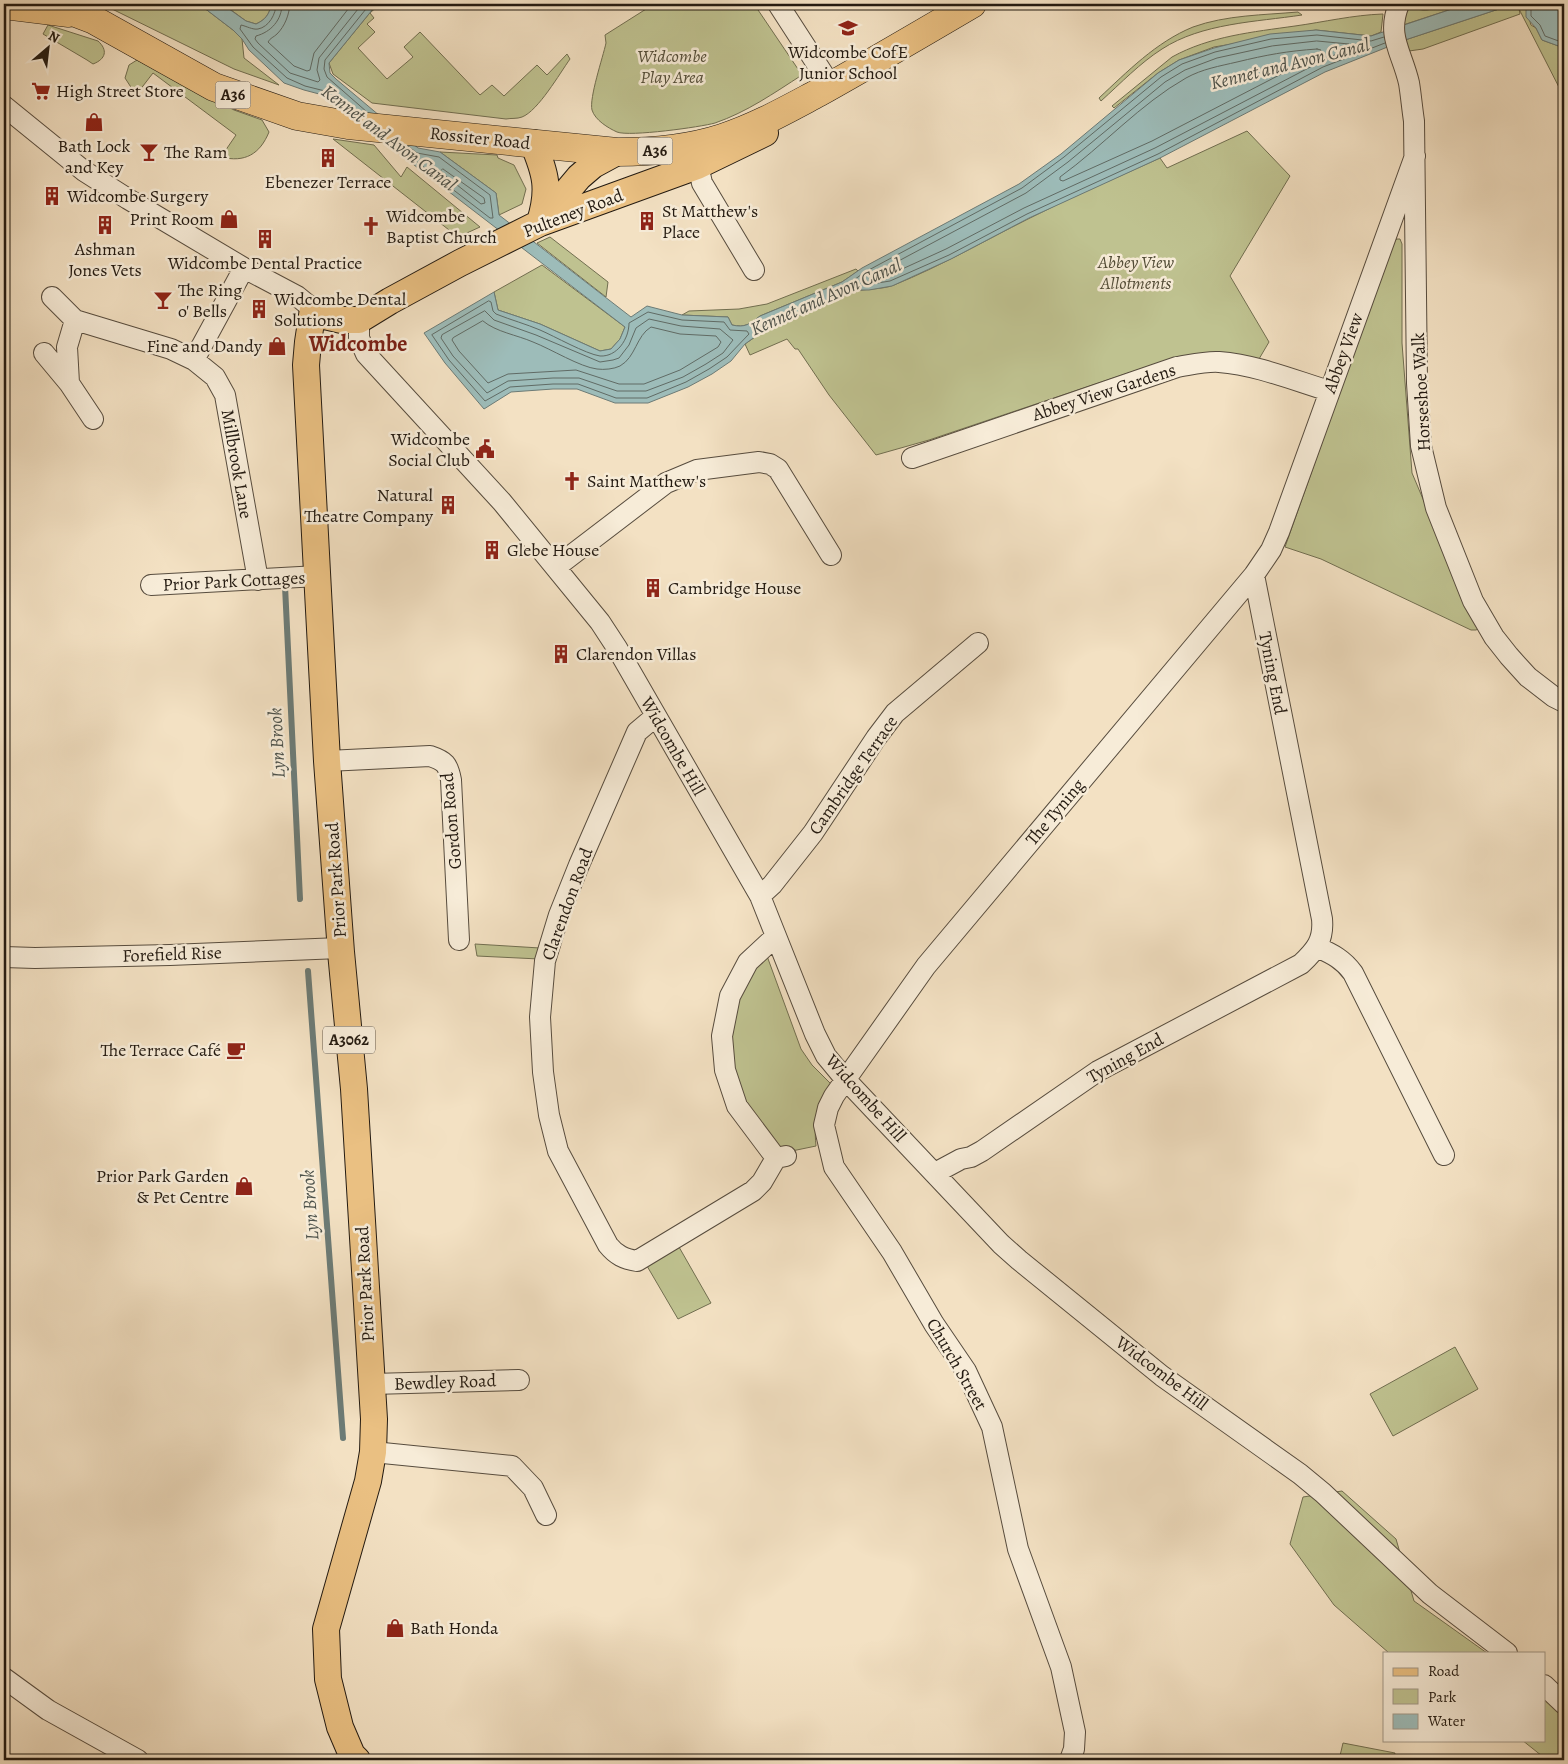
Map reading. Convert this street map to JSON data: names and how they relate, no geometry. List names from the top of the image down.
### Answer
{
  "streets": {
    "highway": ["A36", "Rossiter Road", "Pulteney Road"],
    "main road": ["Prior Park Road", "A3062"],
    "street": [
      "Abbey View",
      "Abbey View Gardens",
      "Horseshoe Walk",
      "Millbrook Lane",
      "Prior Park Cottages",
      "Tyning End",
      "Widcombe Hill",
      "Cambridge Terrace",
      "The Tyning",
      "Gordon Road",
      "Clarendon Road",
      "Forefield Rise",
      "Church Street",
      "Bewdley Road"
    ]
  },
  "crossings": [
    ["A36", "Rossiter Road"],
    ["Rossiter Road", "Pulteney Road"],
    ["Pulteney Road", "Widcombe Hill"],
    ["Abbey View", "Abbey View Gardens"],
    ["Abbey View", "Horseshoe Walk"],
    ["Abbey View", "The Tyning"],
    ["Millbrook Lane", "Prior Park Cottages"],
    ["Prior Park Cottages", "Prior Park Road"],
    ["Tyning End", "Widcombe Hill"],
    ["Tyning End", "The Tyning"],
    ["Widcombe Hill", "Cambridge Terrace"],
    ["Widcombe Hill", "The Tyning"],
    ["Widcombe Hill", "Clarendon Road"],
    ["Widcombe Hill", "Church Street"],
    ["The Tyning", "Church Street"],
    ["Gordon Road", "Prior Park Road"],
    ["Prior Park Road", "Forefield Rise"],
    ["Prior Park Road", "Bewdley Road"]
  ],
  "districts": ["Widcombe"],
  "water": ["Kennet and Avon Canal", "Lyn Brook"],
  "parks": ["Widcombe Play Area", "Abbey View Allotments"],
  "places": {
    "school or university": ["Widcombe CofE Junior School"],
    "supermarket": ["High Street Store"],
    "shop": [
      "Bath Lock and Key",
      "Print Room",
      "Fine and Dandy",
      "Prior Park Garden & Pet Centre",
      "Bath Honda"
    ],
    "bar": ["The Ram", "The Ring o' Bells"],
    "building": [
      "Ebenezer Terrace",
      "Widcombe Surgery",
      "St Matthew's Place",
      "Ashman Jones Vets",
      "Widcombe Dental Practice",
      "Widcombe Dental Solutions",
      "Natural Theatre Company",
      "Glebe House",
      "Cambridge House",
      "Clarendon Villas"
    ],
    "church": ["Widcombe Baptist Church", "Saint Matthew's"],
    "public building": ["Widcombe Social Club"],
    "cafe": ["The Terrace Café"]
  },
  "legend": ["Road", "Park", "Water"],
  "north": "top right"
}
